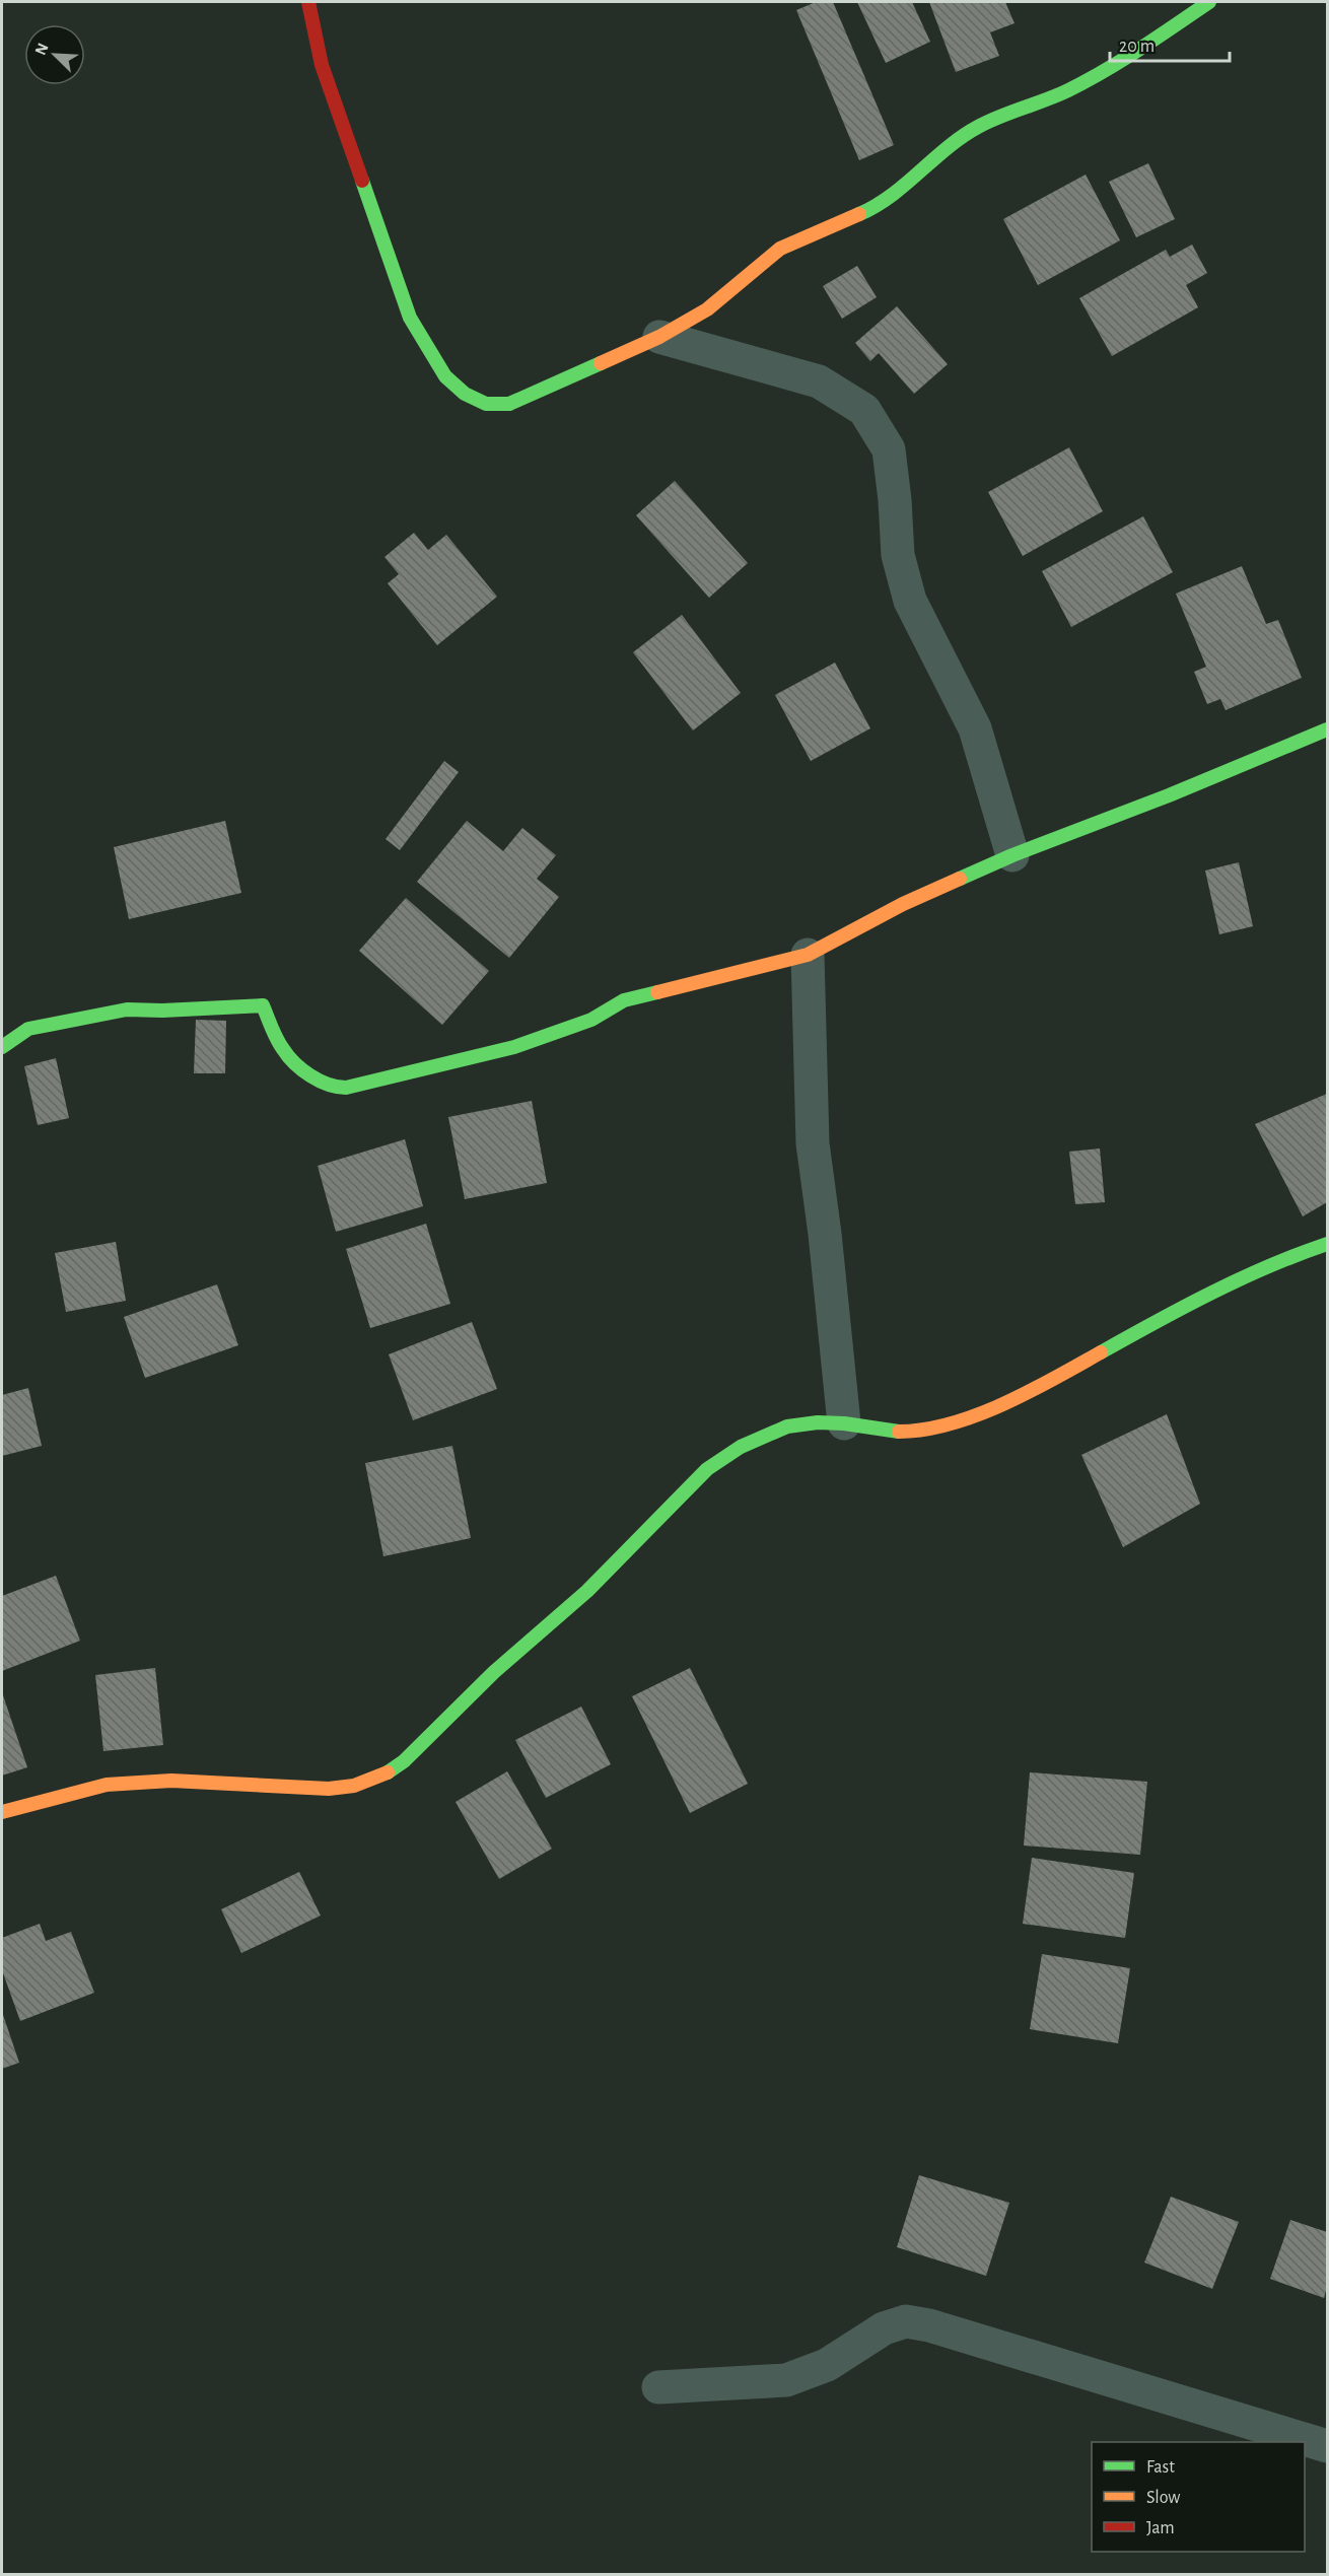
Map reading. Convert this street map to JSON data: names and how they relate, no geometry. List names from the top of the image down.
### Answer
{
  "legend": ["Fast", "Slow", "Jam"],
  "scale_bar": "20 m",
  "north": "top left"
}
